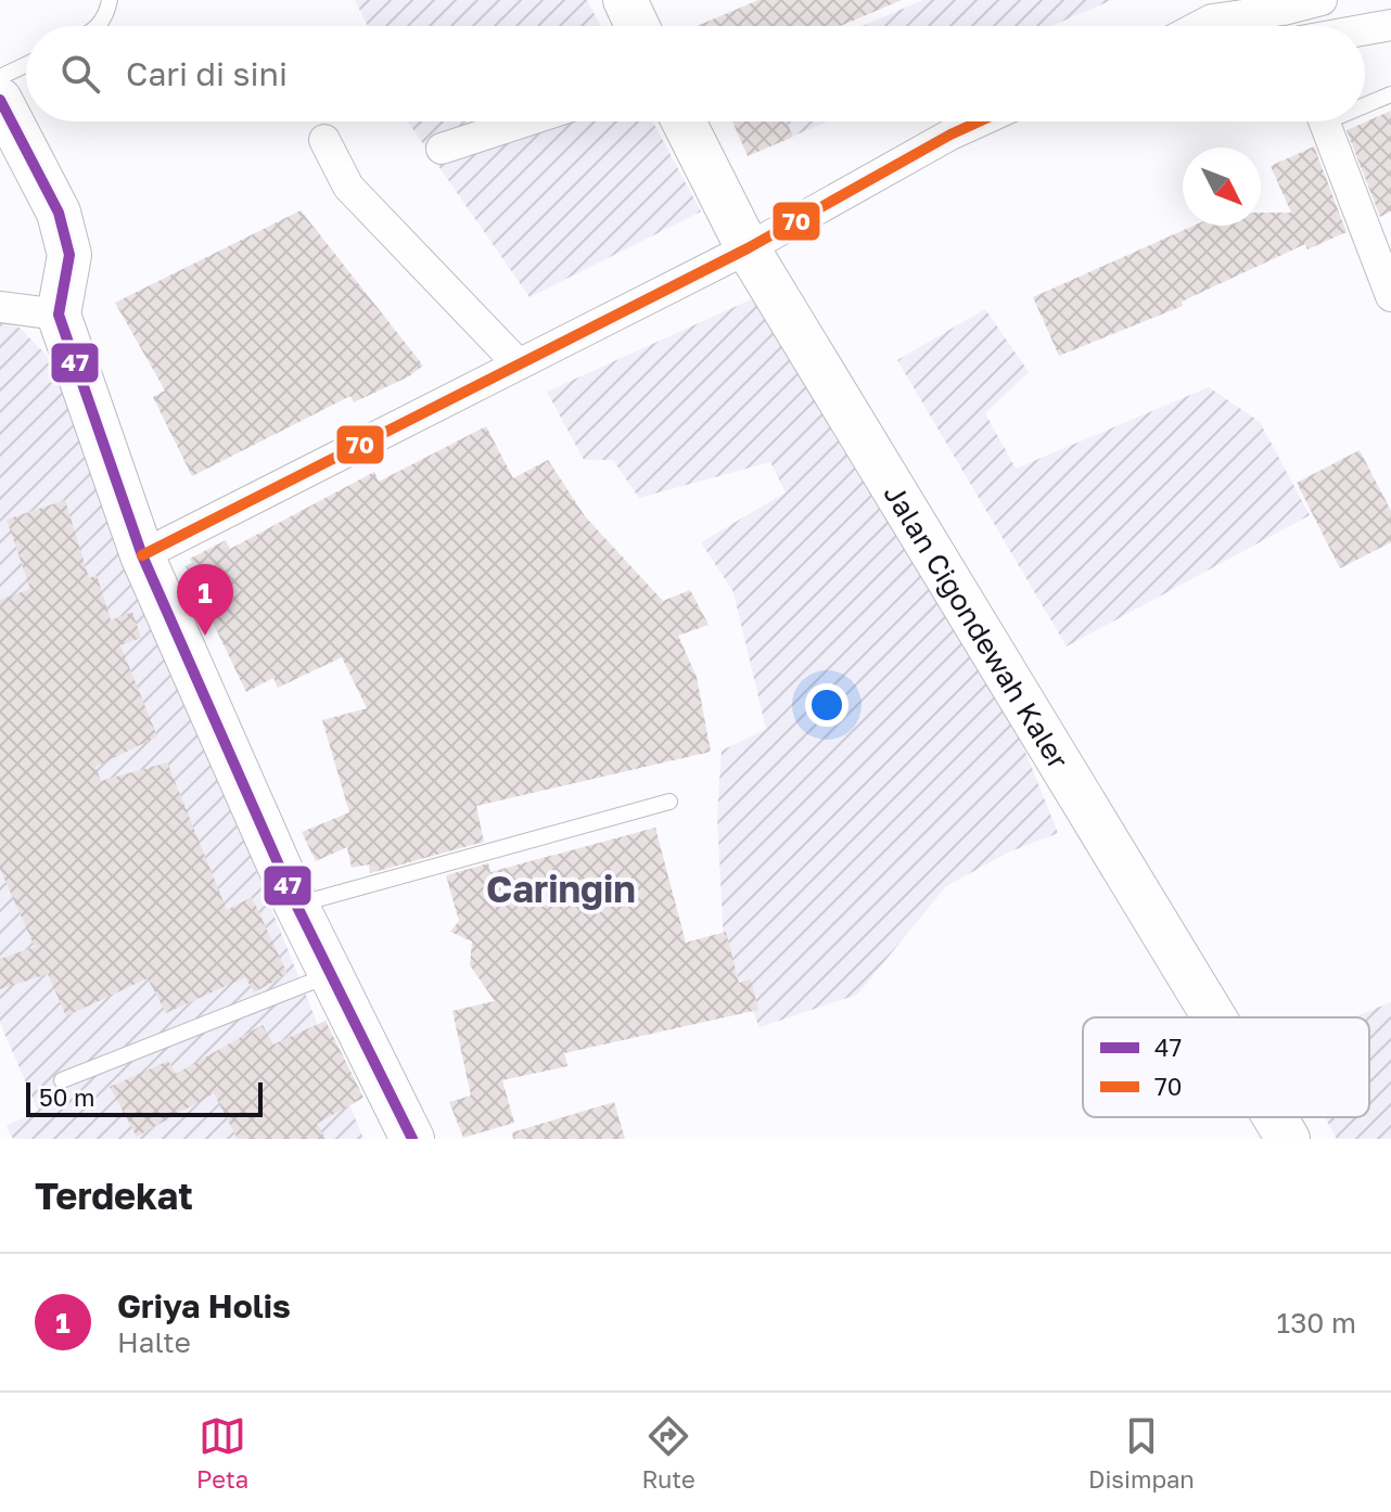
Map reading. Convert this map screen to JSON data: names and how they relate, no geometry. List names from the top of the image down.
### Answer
{
  "streets": {
    "main road": ["Jalan Cigondewah Kaler"]
  },
  "districts": ["Caringin"],
  "lines": ["transit line 47", "transit line 70"],
  "legend": ["47", "70"],
  "scale_bar": "50 m",
  "north": "bottom right",
  "page": {
    "search": "Cari di sini",
    "pins": "1",
    "scale": "50 m",
    "heading": "Terdekat",
    "list": [
      {
        "mark": "1",
        "name": "Griya Holis",
        "note": "Halte",
        "value": "130 m"
      }
    ],
    "nav": ["Peta", "Rute", "Disimpan"]
  }
}
